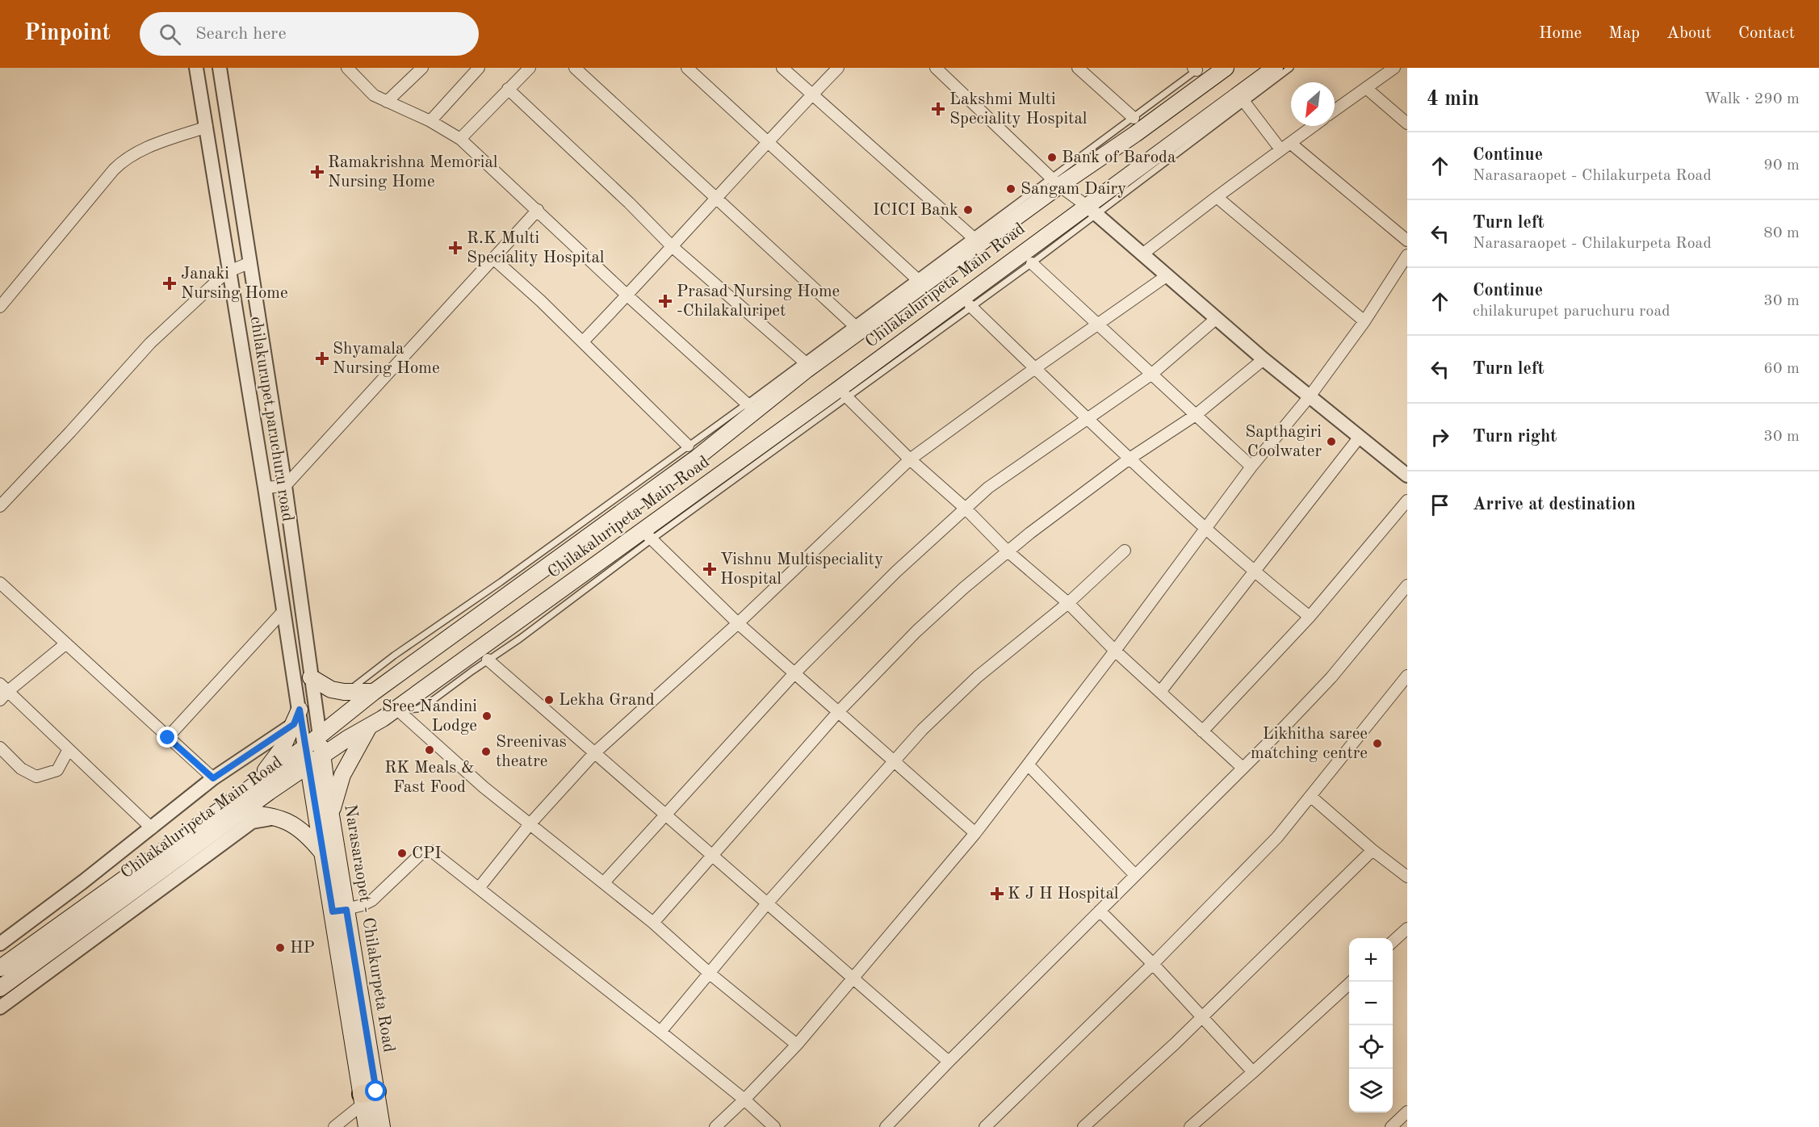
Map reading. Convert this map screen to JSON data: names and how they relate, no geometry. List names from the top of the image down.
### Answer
{
  "streets": {
    "main road": ["Chilakaluripeta Main Road", "Narasaraopet - Chilakurpeta Road"],
    "street": ["chilakurupet paruchuru road"]
  },
  "crossings": [
    ["Chilakaluripeta Main Road", "chilakurupet paruchuru road"],
    ["Chilakaluripeta Main Road", "Narasaraopet - Chilakurpeta Road"],
    ["chilakurupet paruchuru road", "Narasaraopet - Chilakurpeta Road"]
  ],
  "places": {
    "health": [
      "Lakshmi Multi Speciality Hospital",
      "Ramakrishna Memorial Nursing Home",
      "R.K Multi Speciality Hospital",
      "Janaki Nursing Home",
      "Prasad Nursing Home -Chilakaluripet",
      "Shyamala Nursing Home",
      "Vishnu Multispeciality Hospital",
      "K J H Hospital"
    ],
    "other": [
      "Bank of Baroda",
      "Sangam Dairy",
      "ICICI Bank",
      "Sapthagiri Coolwater",
      "Lekha Grand",
      "Sree Nandini Lodge",
      "Likhitha saree matching centre",
      "RK Meals & Fast Food",
      "Sreenivas theatre",
      "CPI",
      "HP"
    ]
  },
  "north": "bottom left",
  "page": {
    "header": "Pinpoint",
    "search": "Search here",
    "nav": [
      "Home",
      "Map",
      "About",
      "Contact"
    ],
    "heading": ["4 min", "Walk · 290 m"],
    "list": [
      ["Continue", "Narasaraopet - Chilakurpeta Road", "90 m"],
      ["Turn left", "Narasaraopet - Chilakurpeta Road", "80 m"],
      ["Continue", "chilakurupet paruchuru road", "30 m"],
      ["Turn left", "60 m"],
      ["Turn right", "30 m"],
      "Arrive at destination"
    ],
    "map_buttons": ["+", "−"]
  }
}
